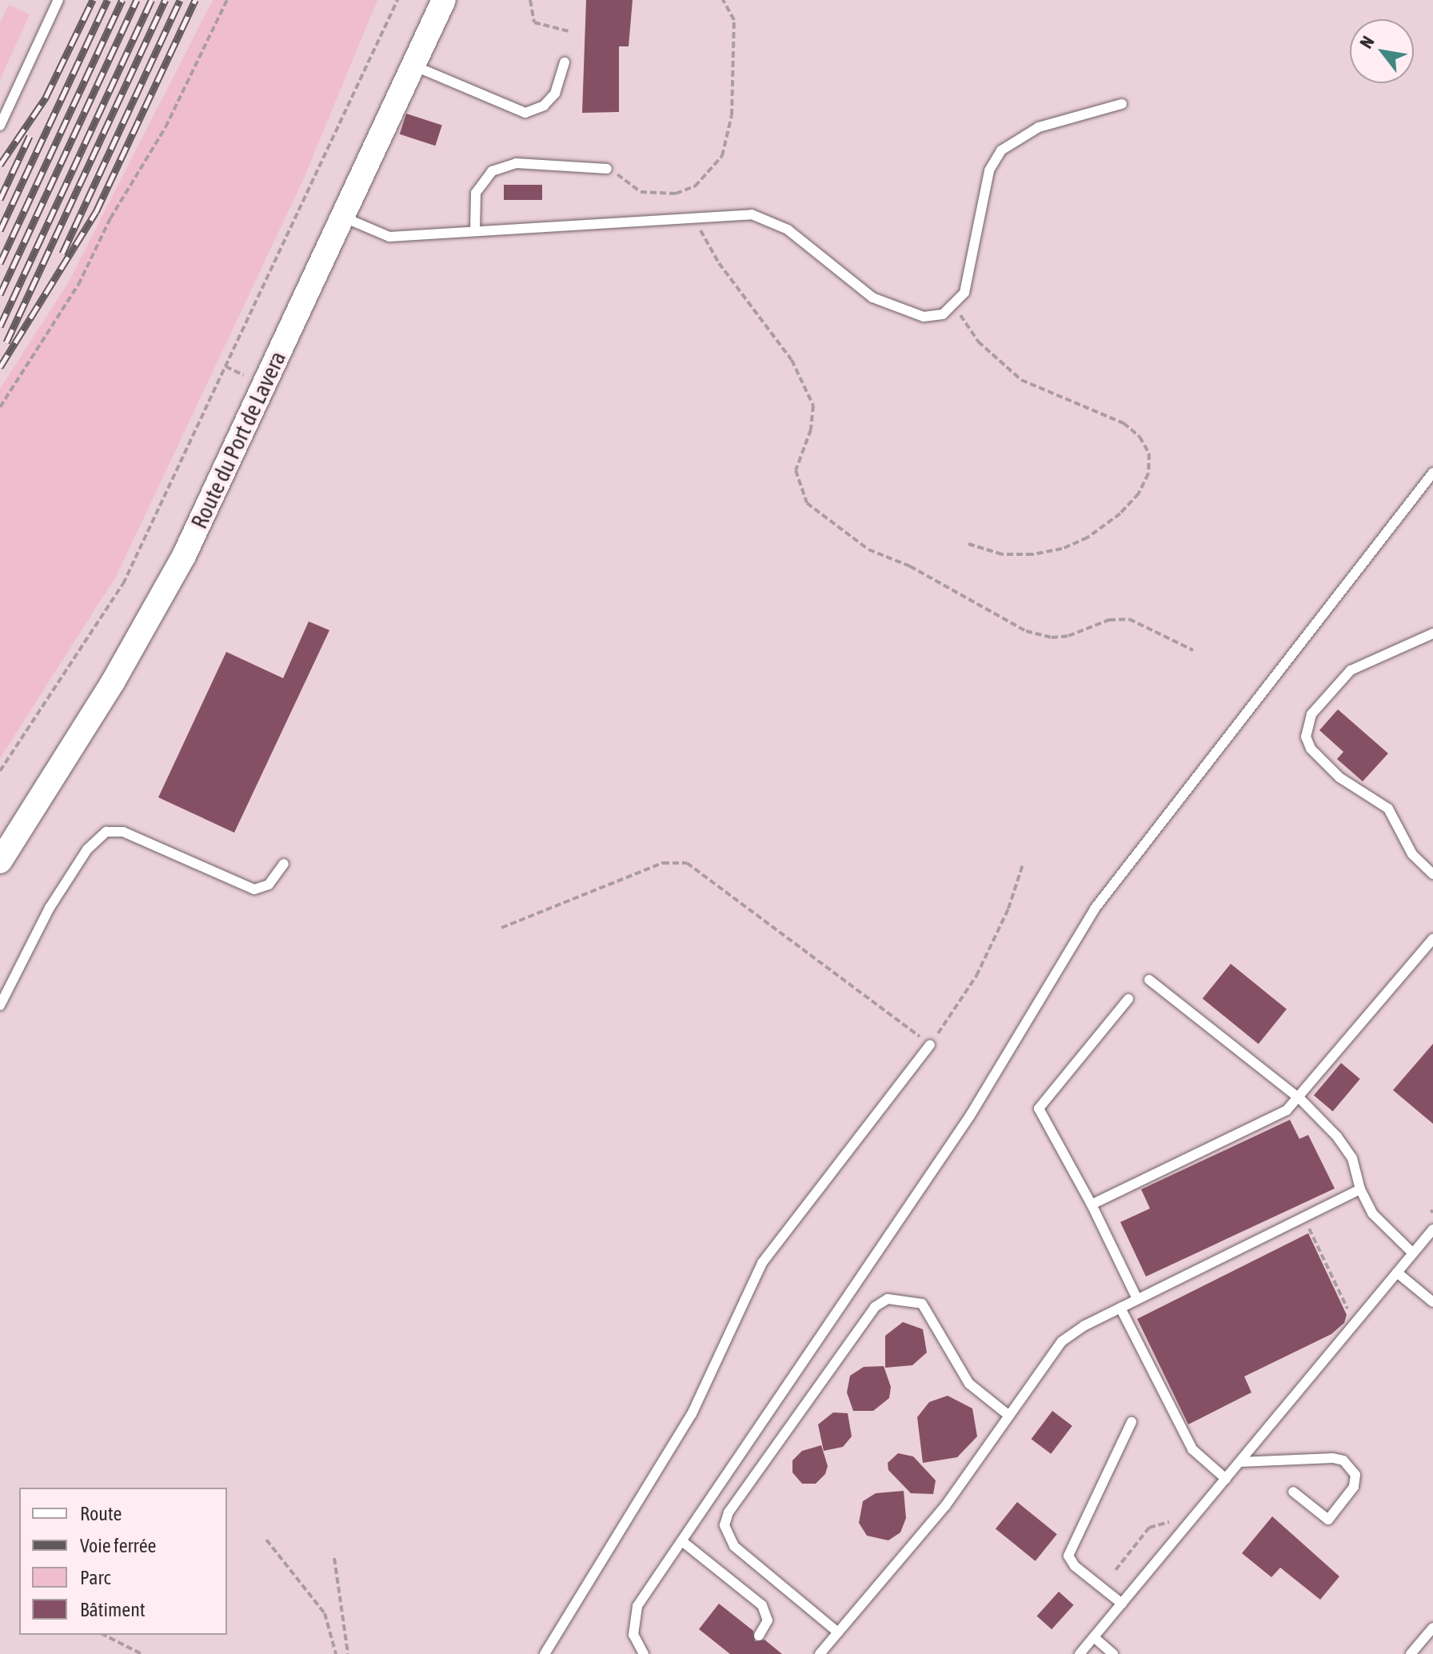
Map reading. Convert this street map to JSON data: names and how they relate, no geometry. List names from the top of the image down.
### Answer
{
  "streets": {
    "street": ["Route du Port de Lavera"]
  },
  "legend": [
    "Route",
    "Voie ferrée",
    "Parc",
    "Bâtiment"
  ],
  "north": "top left"
}
